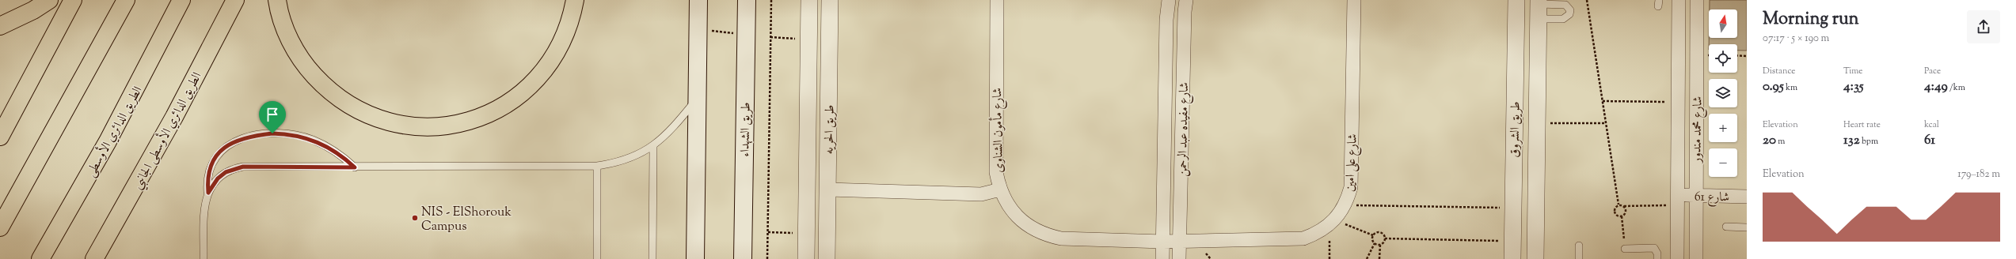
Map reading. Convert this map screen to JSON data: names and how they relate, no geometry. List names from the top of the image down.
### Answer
{
  "streets": {
    "highway": ["الطريق الدائري الأوسطى الجانبي", "الطريق الدائري الأوسطى"],
    "main road": ["طريق الشهداء"],
    "street": [
      "طريق الحريه",
      "شارع مفيده عبد الرحمن",
      "طريق الشروق",
      "شارع محمد مندور",
      "شارع مأمون الشناوى",
      "شارع على امين",
      "شارع 61"
    ]
  },
  "crossings": [
    ["شارع مفيده عبد الرحمن", "شارع مأمون الشناوى"],
    ["شارع مفيده عبد الرحمن", "شارع على امين"],
    ["شارع محمد مندور", "شارع 61"],
    ["شارع مأمون الشناوى", "شارع على امين"]
  ],
  "places": ["NIS - ElShorouk Campus"],
  "north": "top",
  "page": {
    "heading": ["Morning run", "07:17 · 5 × 190 m"],
    "map_buttons": ["+", "−"],
    "stats": [
      ["Distance", "0.95 km"],
      ["Time", "4:35"],
      ["Pace", "4:49 /km"],
      ["Elevation", "20 m"],
      ["Heart rate", "132 bpm"],
      ["kcal", "61"]
    ],
    "chart": ["Elevation", "179–182 m"]
  }
}
